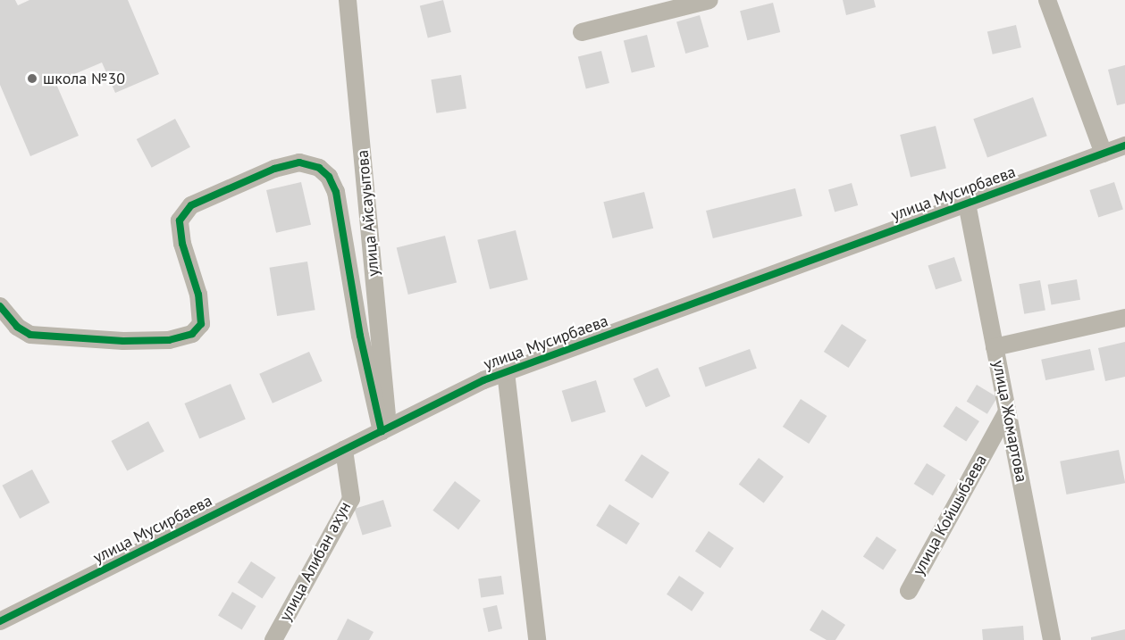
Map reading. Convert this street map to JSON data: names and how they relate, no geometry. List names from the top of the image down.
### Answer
{
  "streets": {
    "street": [
      "улица Мусирбаева",
      "улица Айсауытова",
      "улица Жомартова",
      "улица Койшыбаева",
      "улица Алибан ахун"
    ]
  },
  "crossings": [
    ["улица Мусирбаева", "улица Айсауытова"],
    ["улица Мусирбаева", "улица Жомартова"],
    ["улица Мусирбаева", "улица Алибан ахун"],
    ["улица Жомартова", "улица Койшыбаева"]
  ],
  "places": ["школа №30"]
}
